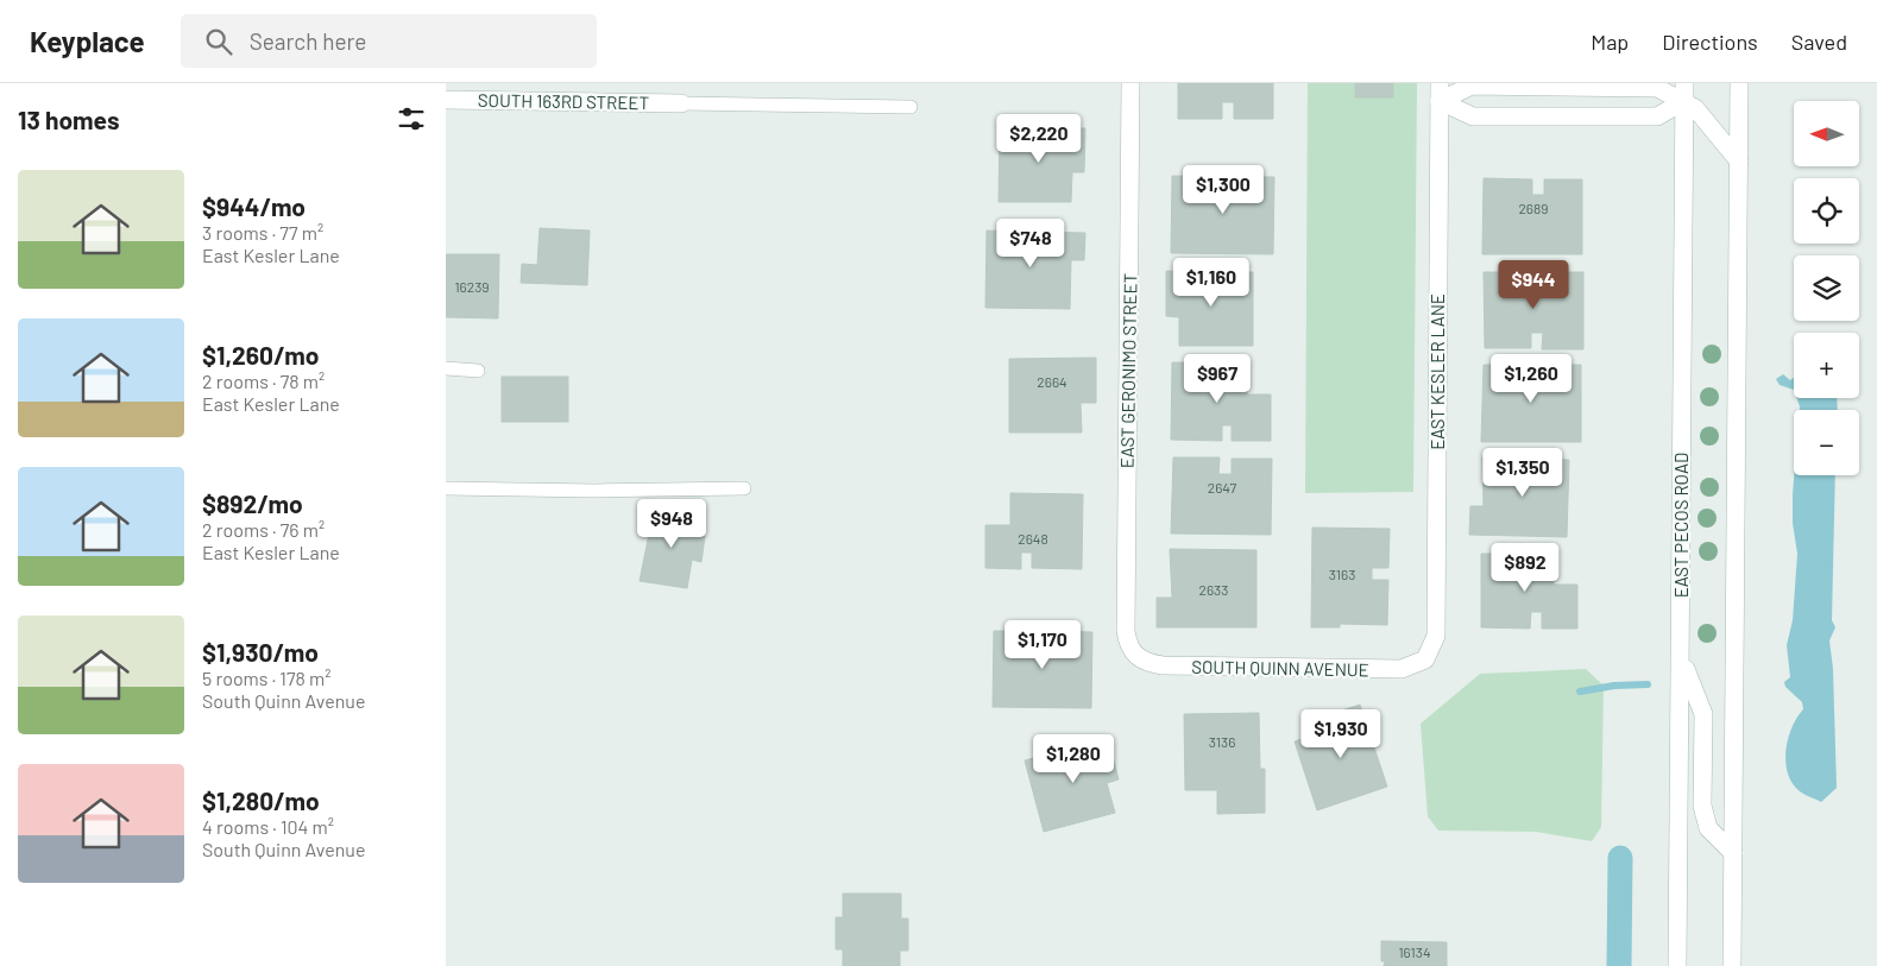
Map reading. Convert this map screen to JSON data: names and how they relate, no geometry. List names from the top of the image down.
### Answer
{
  "streets": {
    "street": [
      "SOUTH 163RD STREET",
      "EAST GERONIMO STREET",
      "EAST KESLER LANE",
      "EAST PECOS ROAD",
      "SOUTH QUINN AVENUE"
    ]
  },
  "crossings": [
    ["EAST GERONIMO STREET", "SOUTH QUINN AVENUE"],
    ["EAST KESLER LANE", "SOUTH QUINN AVENUE"]
  ],
  "house_numbers": [
    "2689",
    "16239",
    "2664",
    "2647",
    "2648",
    "3163",
    "2633",
    "3136",
    "16134"
  ],
  "north": "left",
  "page": {
    "header": "Keyplace",
    "search": "Search here",
    "nav": ["Map", "Directions", "Saved"],
    "heading": "13 homes",
    "map_buttons": ["+", "−"],
    "price": [
      "$2,220",
      "$1,300",
      "$748",
      "$1,160",
      "$944",
      "$967",
      "$1,260",
      "$1,350",
      "$948",
      "$892",
      "$1,170",
      "$1,930",
      "$1,280"
    ],
    "list": [
      {
        "name": "$944/mo",
        "note": "3 rooms · 77 m² · East Kesler Lane"
      },
      {
        "name": "$1,260/mo",
        "note": "2 rooms · 78 m² · East Kesler Lane"
      },
      {
        "name": "$892/mo",
        "note": "2 rooms · 76 m² · East Kesler Lane"
      },
      {
        "name": "$1,930/mo",
        "note": "5 rooms · 178 m² · South Quinn Avenue"
      },
      {
        "name": "$1,280/mo",
        "note": "4 rooms · 104 m² · South Quinn Avenue"
      }
    ]
  }
}
